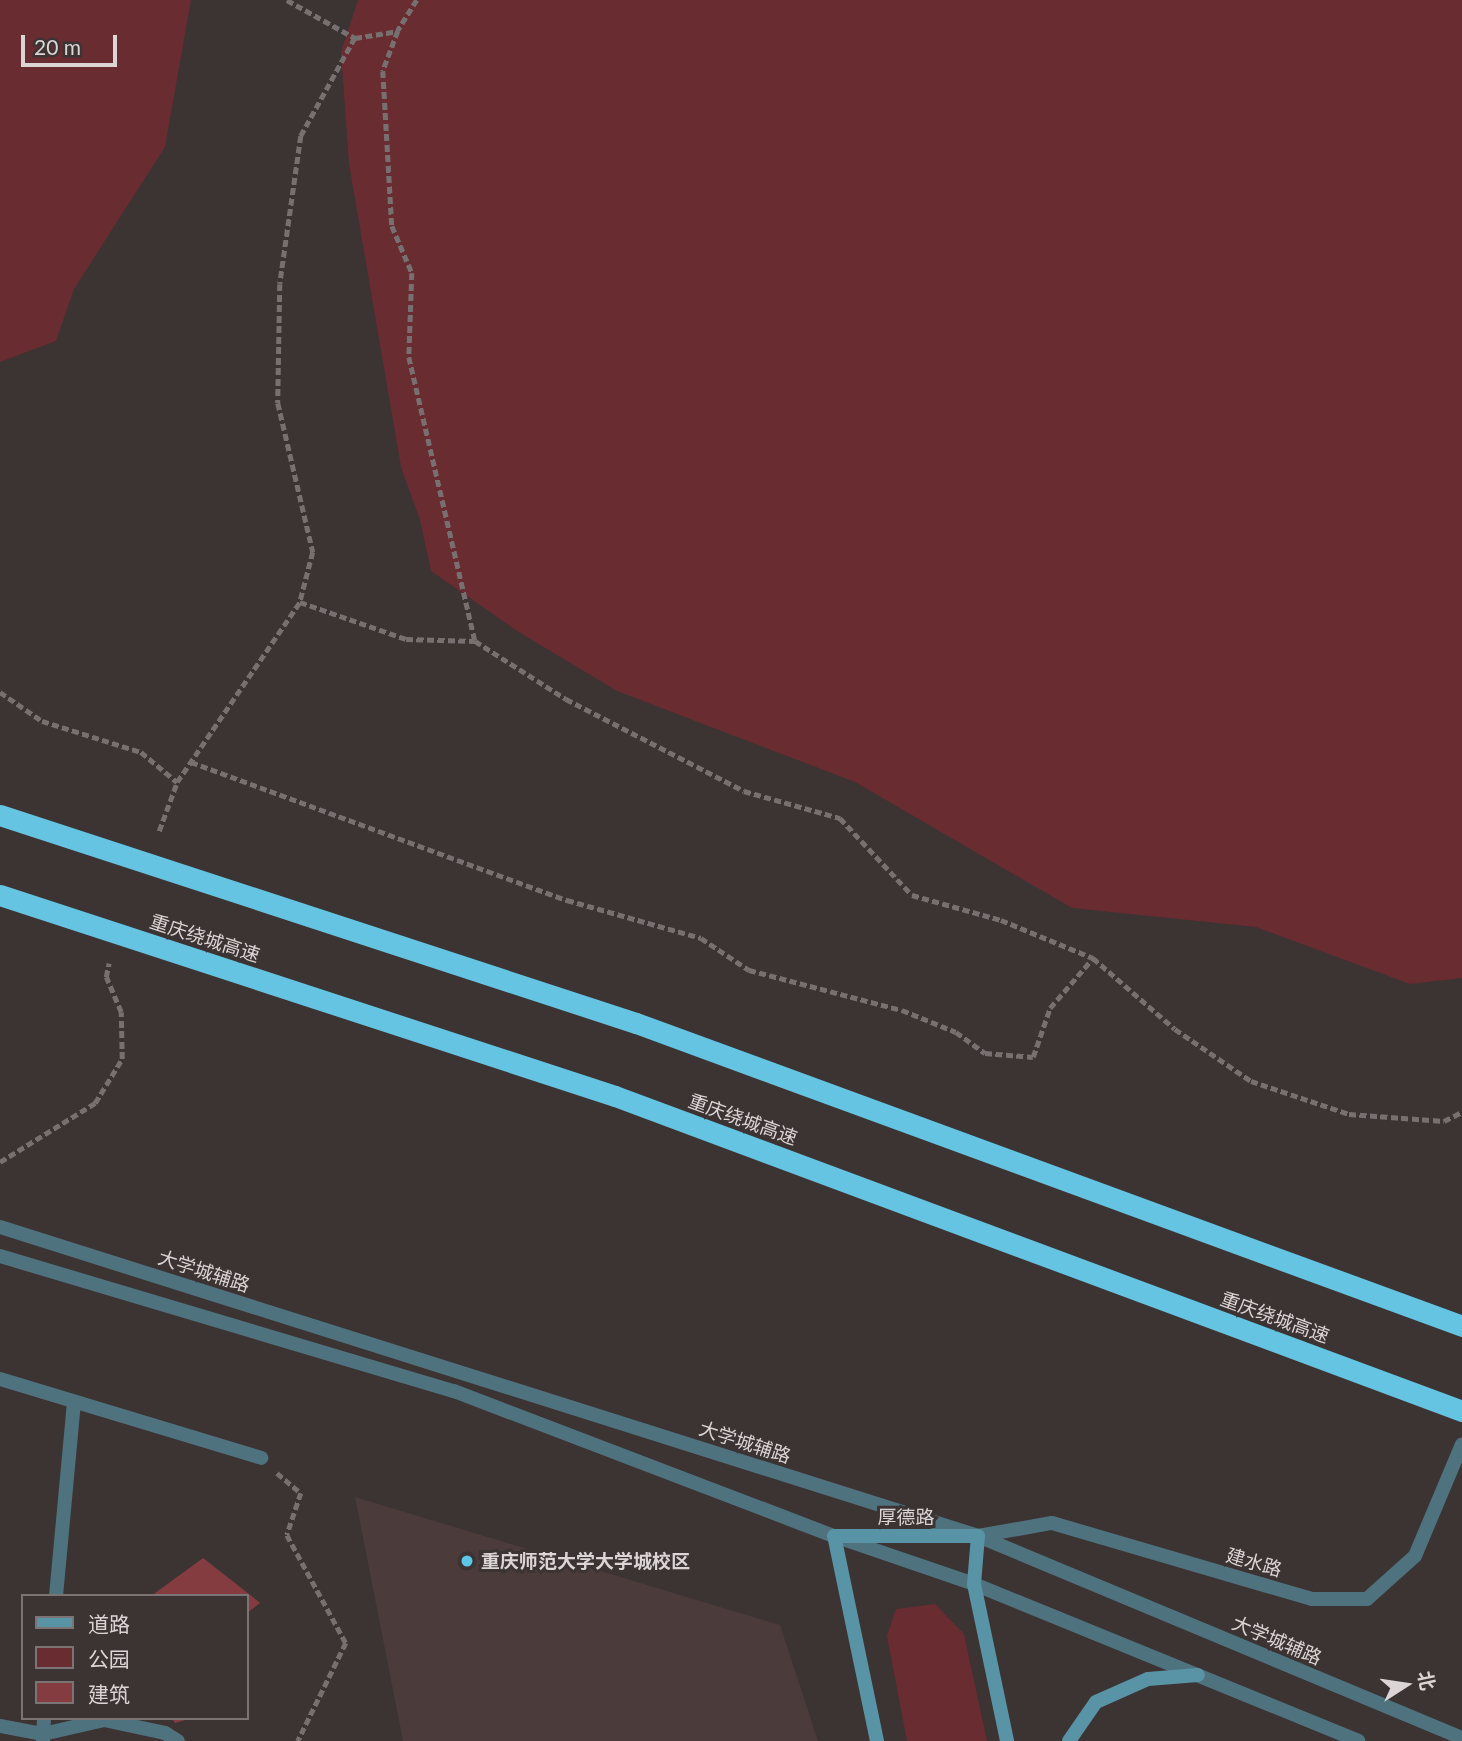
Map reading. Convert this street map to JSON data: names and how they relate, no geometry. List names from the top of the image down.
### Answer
{
  "streets": {
    "highway": ["重庆绕城高速"],
    "main road": ["厚德路"],
    "street": ["大学城辅路", "建水路"]
  },
  "crossings": [
    ["大学城辅路", "厚德路"],
    ["大学城辅路", "建水路"],
    ["厚德路", "建水路"]
  ],
  "places": ["重庆师范大学大学城校区"],
  "legend": ["道路", "公园", "建筑"],
  "scale_bar": "20 m",
  "north": "right"
}
